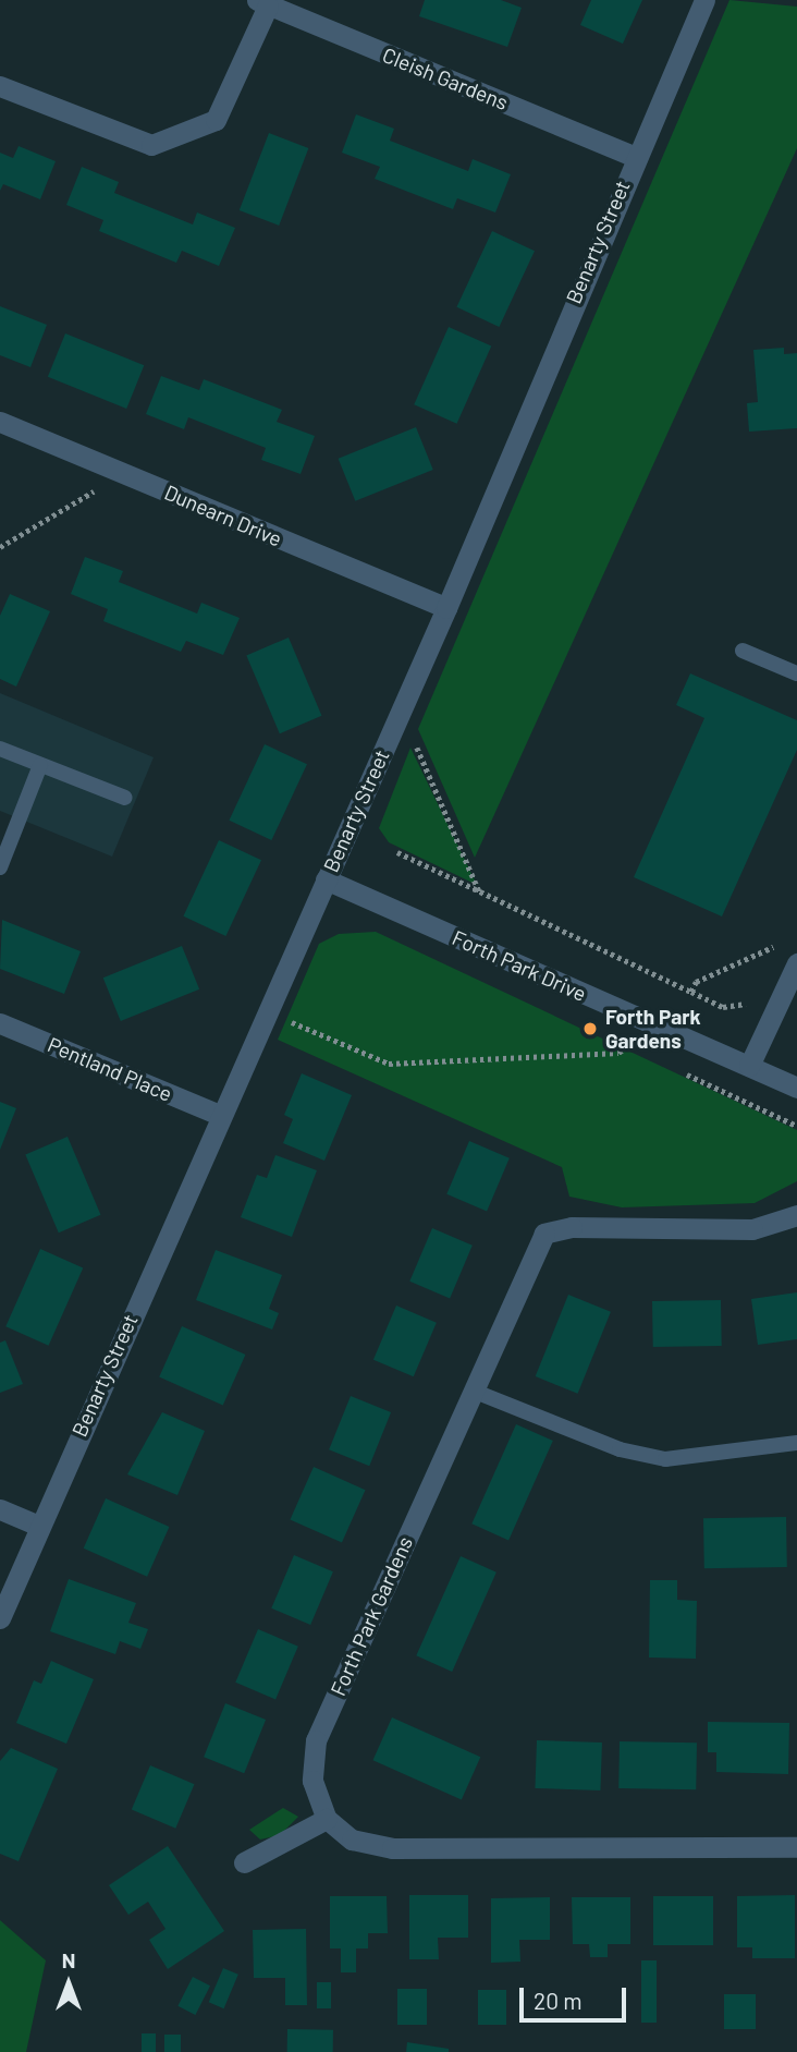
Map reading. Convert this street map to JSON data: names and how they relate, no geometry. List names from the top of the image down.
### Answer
{
  "streets": {
    "street": [
      "Cleish Gardens",
      "Benarty Street",
      "Dunearn Drive",
      "Forth Park Drive",
      "Pentland Place",
      "Forth Park Gardens"
    ]
  },
  "crossings": [
    ["Cleish Gardens", "Benarty Street"],
    ["Benarty Street", "Dunearn Drive"],
    ["Benarty Street", "Forth Park Drive"],
    ["Benarty Street", "Pentland Place"]
  ],
  "places": ["Forth Park Gardens"],
  "scale_bar": "20 m",
  "north": "top"
}
